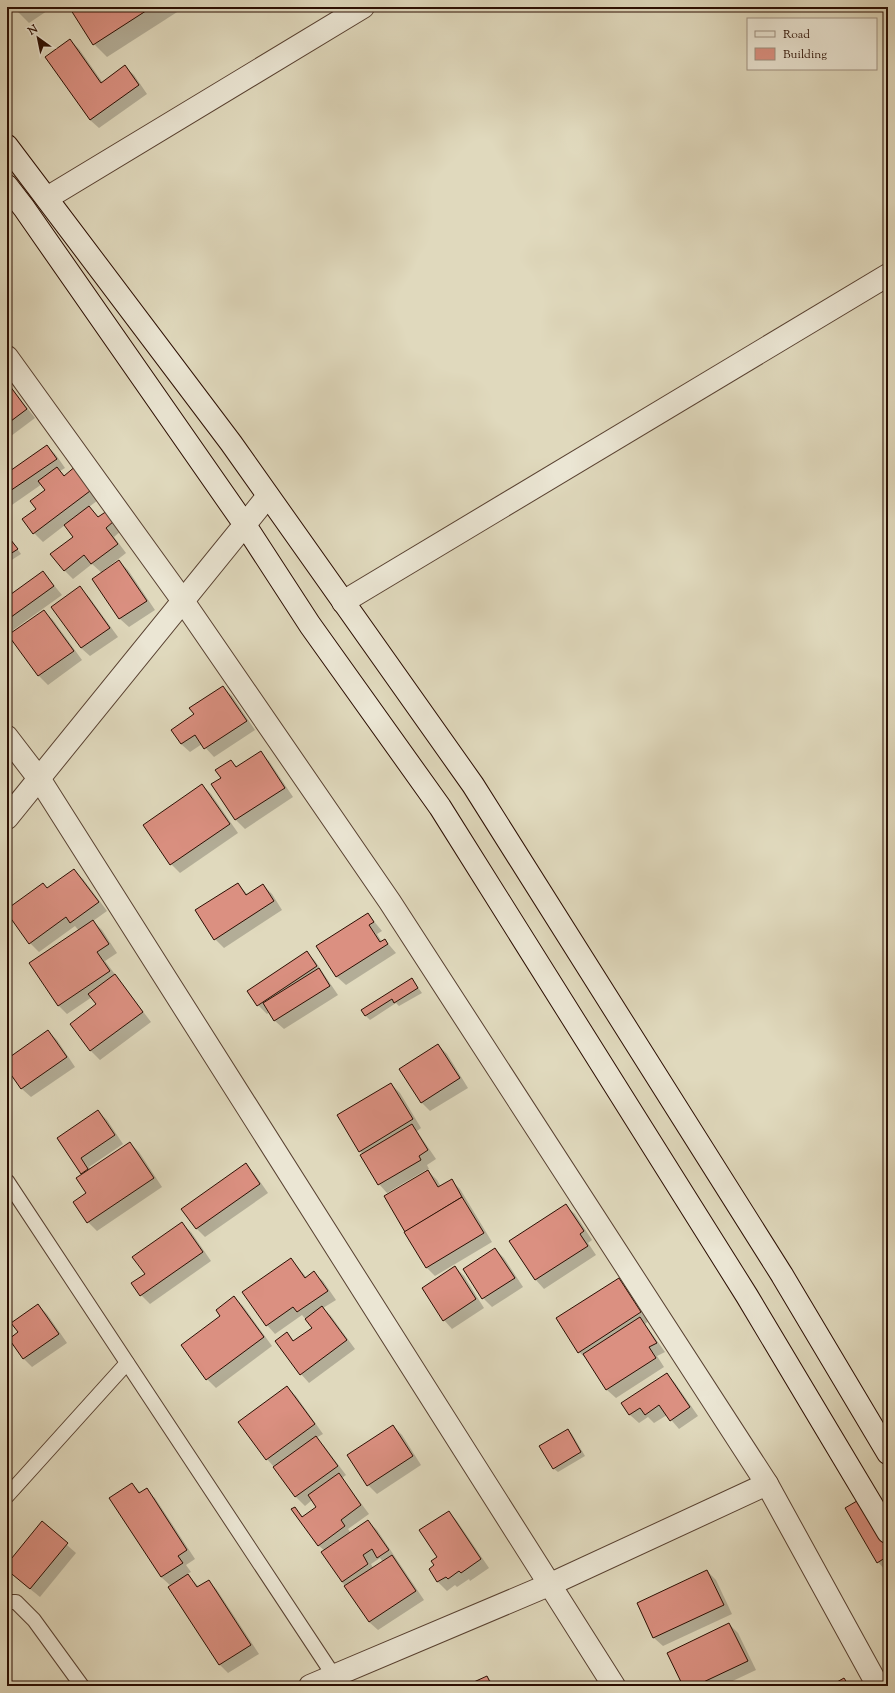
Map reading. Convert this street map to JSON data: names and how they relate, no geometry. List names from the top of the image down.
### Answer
{
  "legend": ["Road", "Building"],
  "north": "top left"
}
